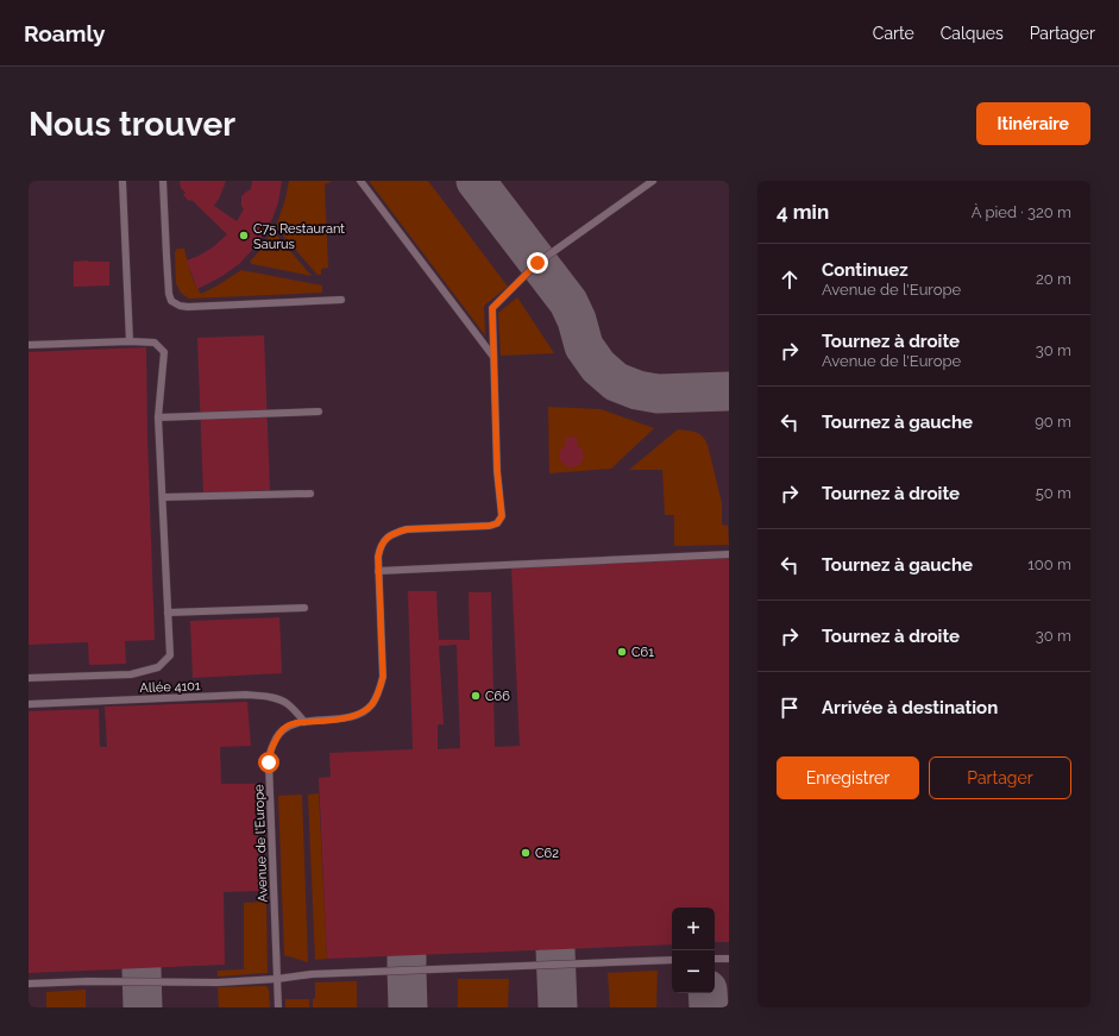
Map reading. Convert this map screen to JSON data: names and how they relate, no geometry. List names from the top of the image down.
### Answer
{
  "streets": {
    "lane": ["Allée 4101", "Avenue de l'Europe"]
  },
  "crossings": [
    ["Allée 4101", "Avenue de l'Europe"]
  ],
  "places": [
    "C75 Restaurant Saurus",
    "C61",
    "C66",
    "C62"
  ],
  "page": {
    "header": "Roamly",
    "nav": ["Carte", "Calques", "Partager"],
    "buttons": [
      "Itinéraire",
      ["Enregistrer", "Partager"]
    ],
    "title": "Nous trouver",
    "heading": ["4 min", "À pied · 320 m"],
    "list": [
      ["Continuez", "Avenue de l'Europe", "20 m"],
      ["Tournez à droite", "Avenue de l'Europe", "30 m"],
      ["Tournez à gauche", "90 m"],
      ["Tournez à droite", "50 m"],
      ["Tournez à gauche", "100 m"],
      ["Tournez à droite", "30 m"],
      "Arrivée à destination"
    ],
    "map_buttons": ["+", "−"]
  }
}
